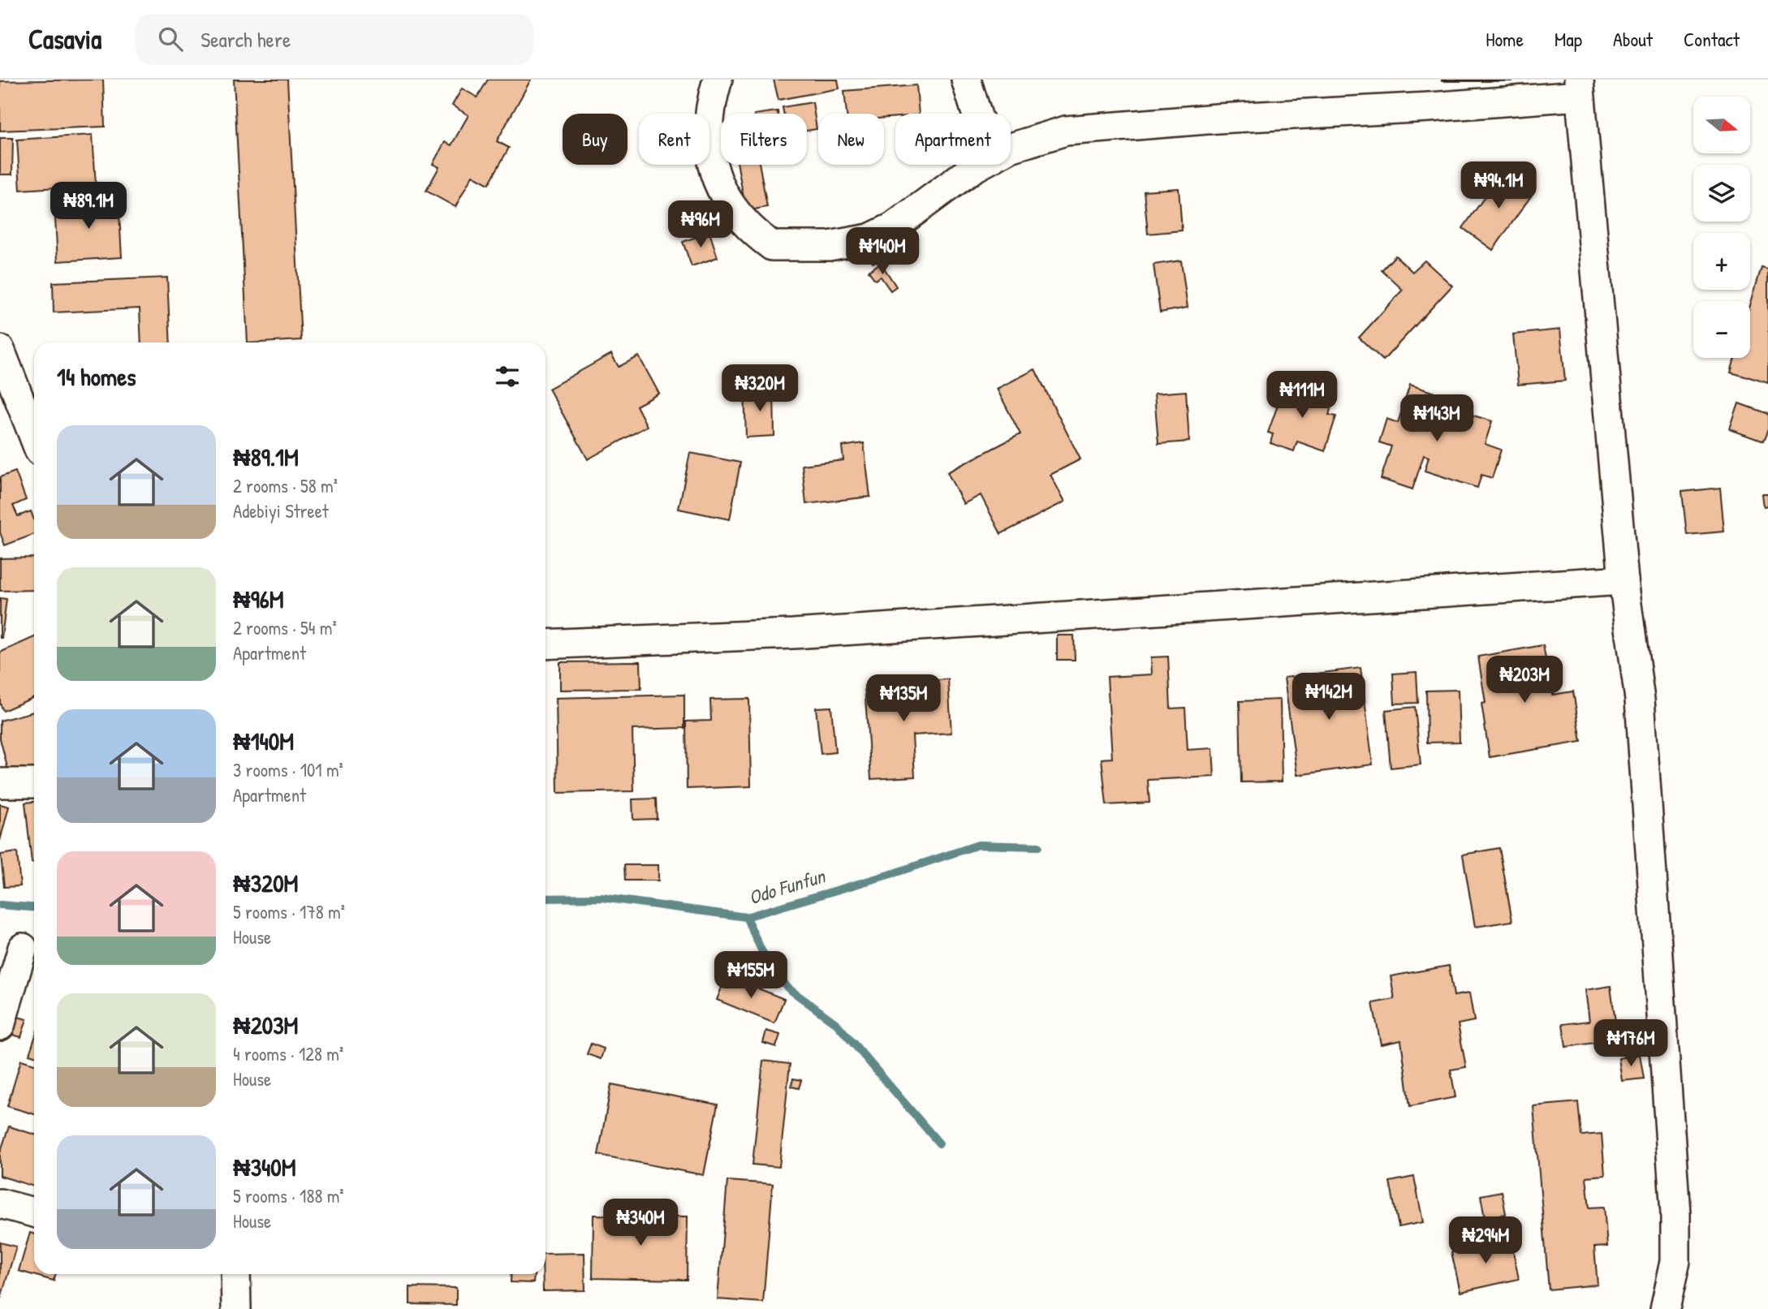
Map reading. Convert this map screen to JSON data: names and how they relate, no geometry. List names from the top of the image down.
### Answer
{
  "water": ["Odo Funfun"],
  "north": "right",
  "page": {
    "header": "Casavia",
    "search": "Search here",
    "nav": [
      "Home",
      "Map",
      "About",
      "Contact"
    ],
    "map_buttons": ["+", "−"],
    "chip": [
      "Buy",
      "Rent",
      "Filters",
      "New",
      "Apartment"
    ],
    "price": [
      "₦94.1M",
      "₦89.1M",
      "₦96M",
      "₦140M",
      "₦320M",
      "₦111M",
      "₦143M",
      "₦203M",
      "₦142M",
      "₦135M",
      "₦155M",
      "₦176M",
      "₦340M",
      "₦294M"
    ],
    "heading": "14 homes",
    "list": [
      {
        "name": "₦89.1M",
        "note": "2 rooms · 58 m² · Adebiyi Street"
      },
      {
        "name": "₦96M",
        "note": "2 rooms · 54 m² · Apartment"
      },
      {
        "name": "₦140M",
        "note": "3 rooms · 101 m² · Apartment"
      },
      {
        "name": "₦320M",
        "note": "5 rooms · 178 m² · House"
      },
      {
        "name": "₦203M",
        "note": "4 rooms · 128 m² · House"
      },
      {
        "name": "₦340M",
        "note": "5 rooms · 188 m² · House"
      }
    ]
  }
}
